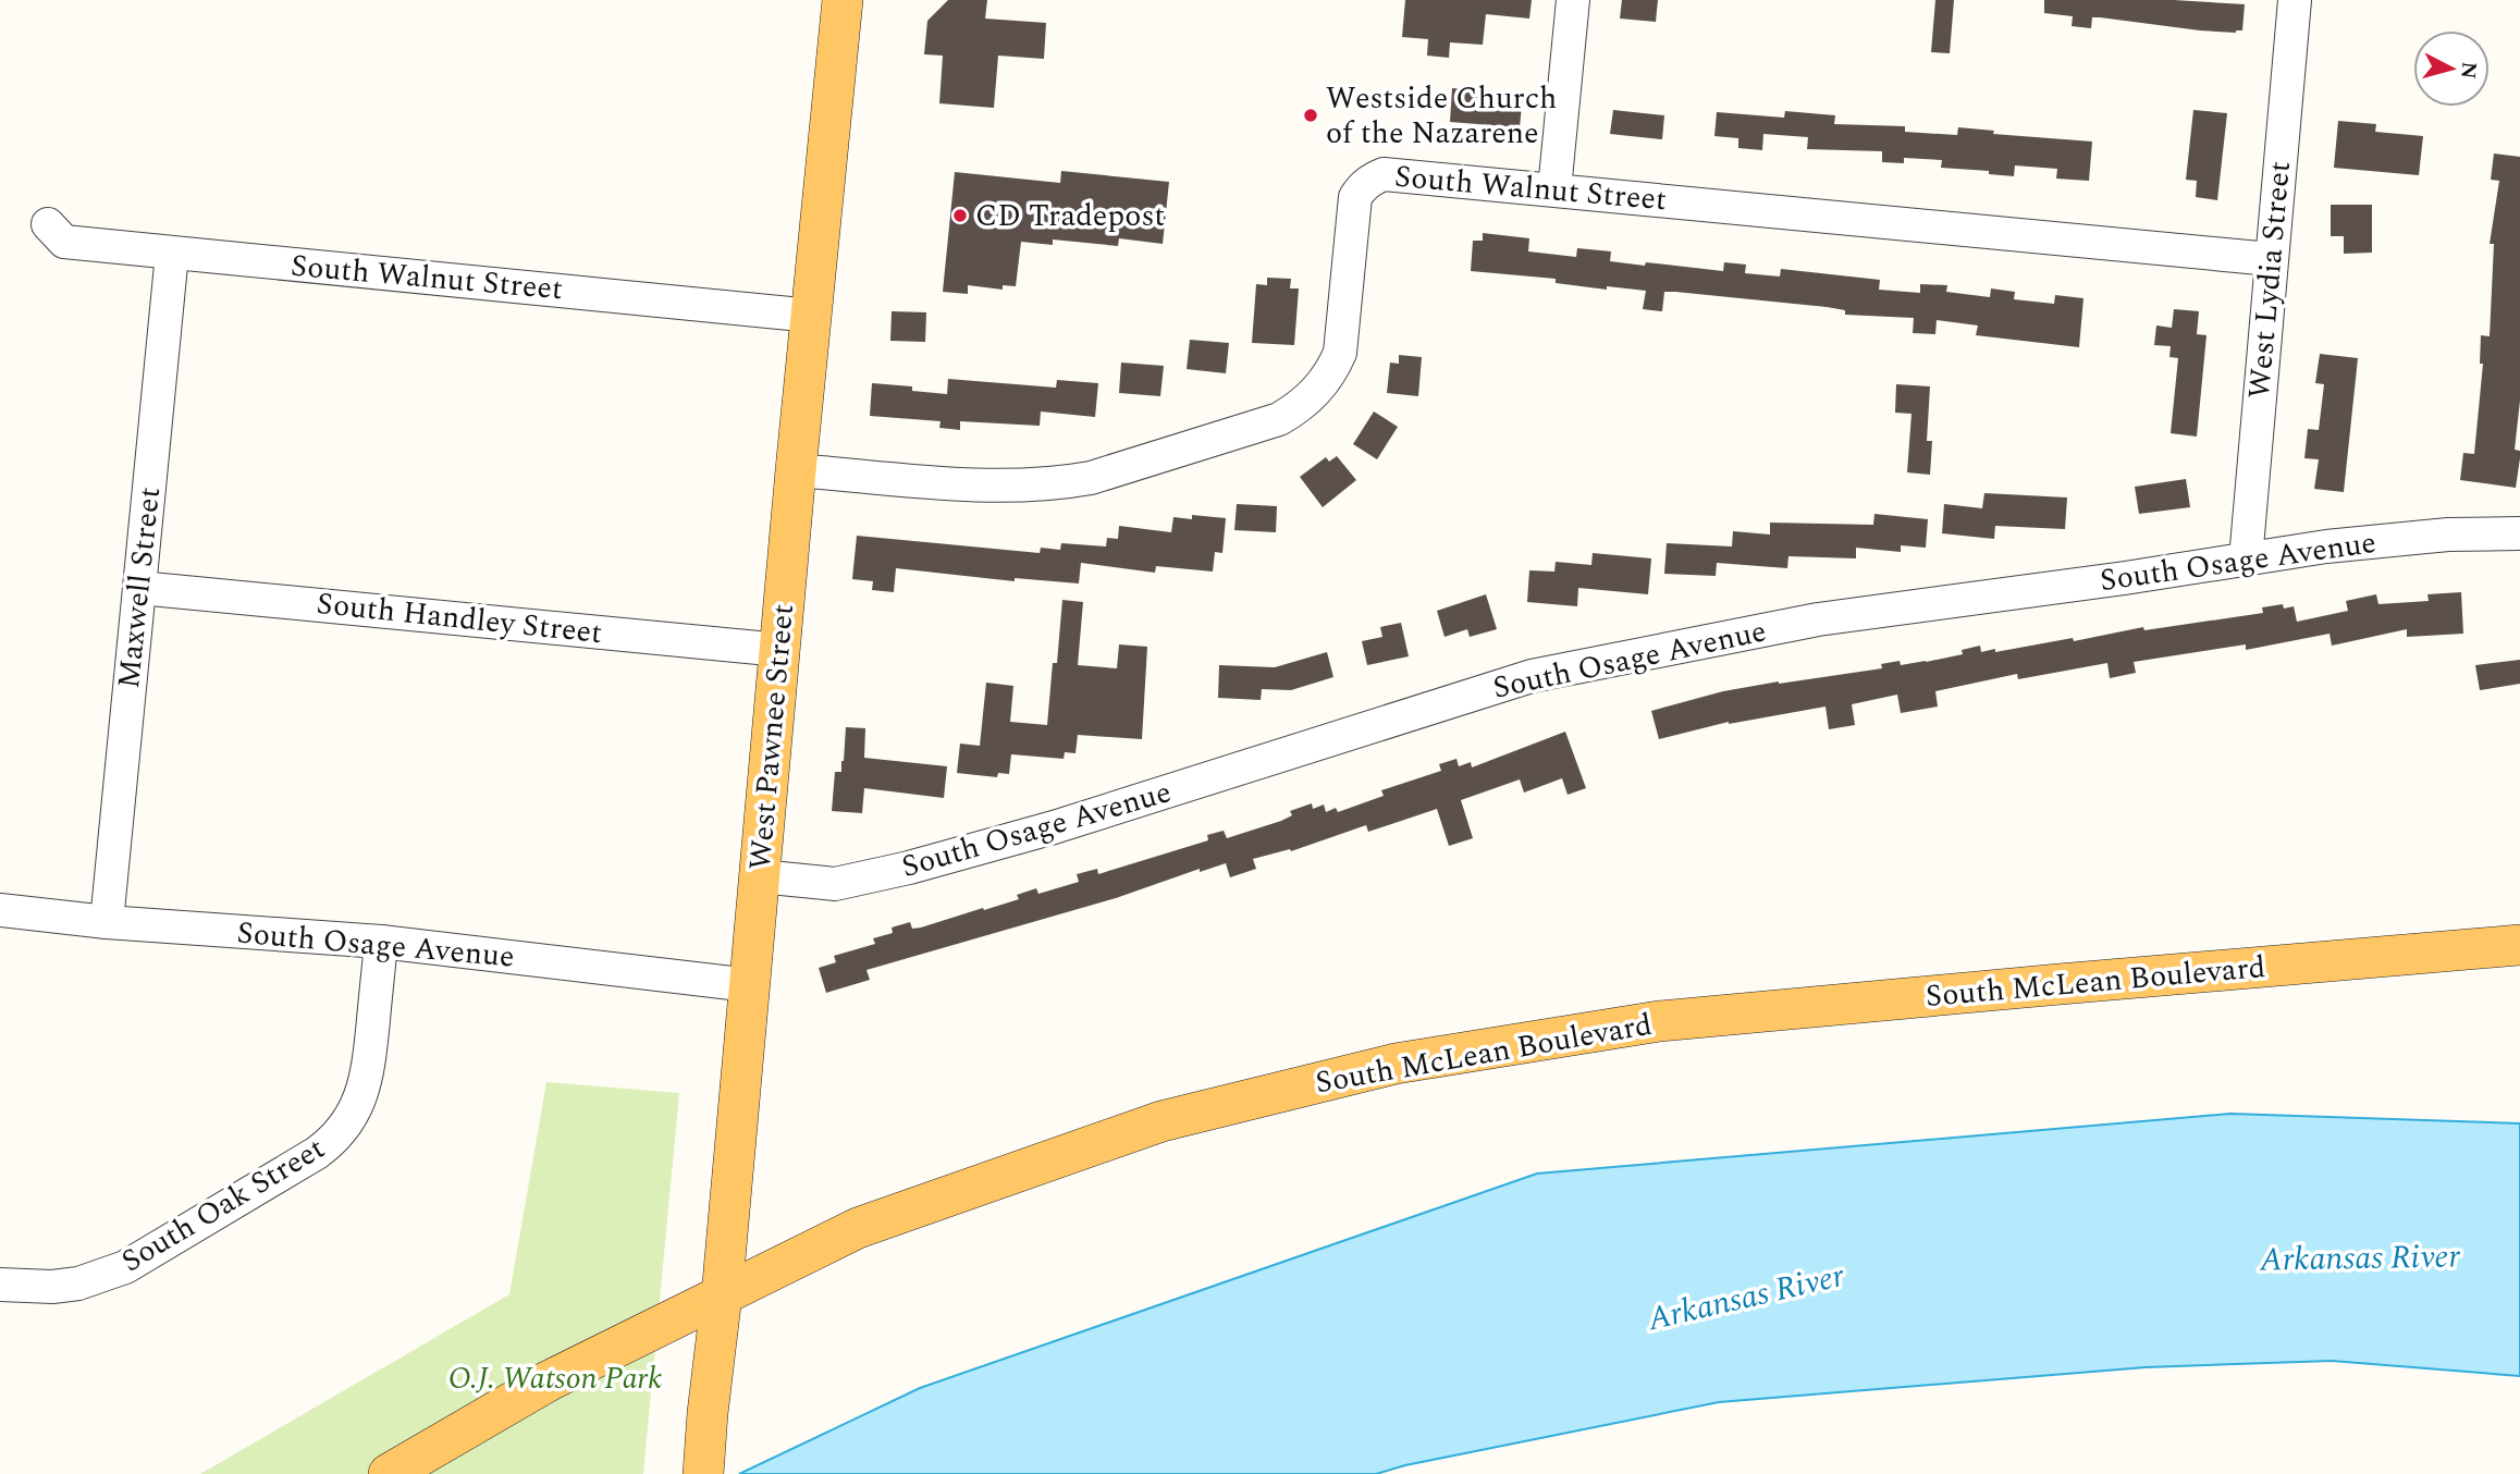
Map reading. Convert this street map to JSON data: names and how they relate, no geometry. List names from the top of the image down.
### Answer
{
  "streets": {
    "main road": ["West Pawnee Street", "South McLean Boulevard"],
    "street": [
      "South Walnut Street",
      "West Lydia Street",
      "South Osage Avenue",
      "Maxwell Street",
      "South Handley Street",
      "South Oak Street"
    ]
  },
  "crossings": [
    ["South Walnut Street", "West Lydia Street"],
    ["South Walnut Street", "Maxwell Street"],
    ["South Walnut Street", "West Pawnee Street"],
    ["West Lydia Street", "South Osage Avenue"],
    ["South Osage Avenue", "Maxwell Street"],
    ["South Osage Avenue", "West Pawnee Street"],
    ["South Osage Avenue", "South Oak Street"],
    ["Maxwell Street", "South Handley Street"],
    ["South Handley Street", "West Pawnee Street"],
    ["West Pawnee Street", "South McLean Boulevard"]
  ],
  "water": ["Arkansas River"],
  "parks": ["O.J. Watson Park"],
  "places": ["Westside Church of the Nazarene", "CD Tradepost"],
  "north": "right"
}
